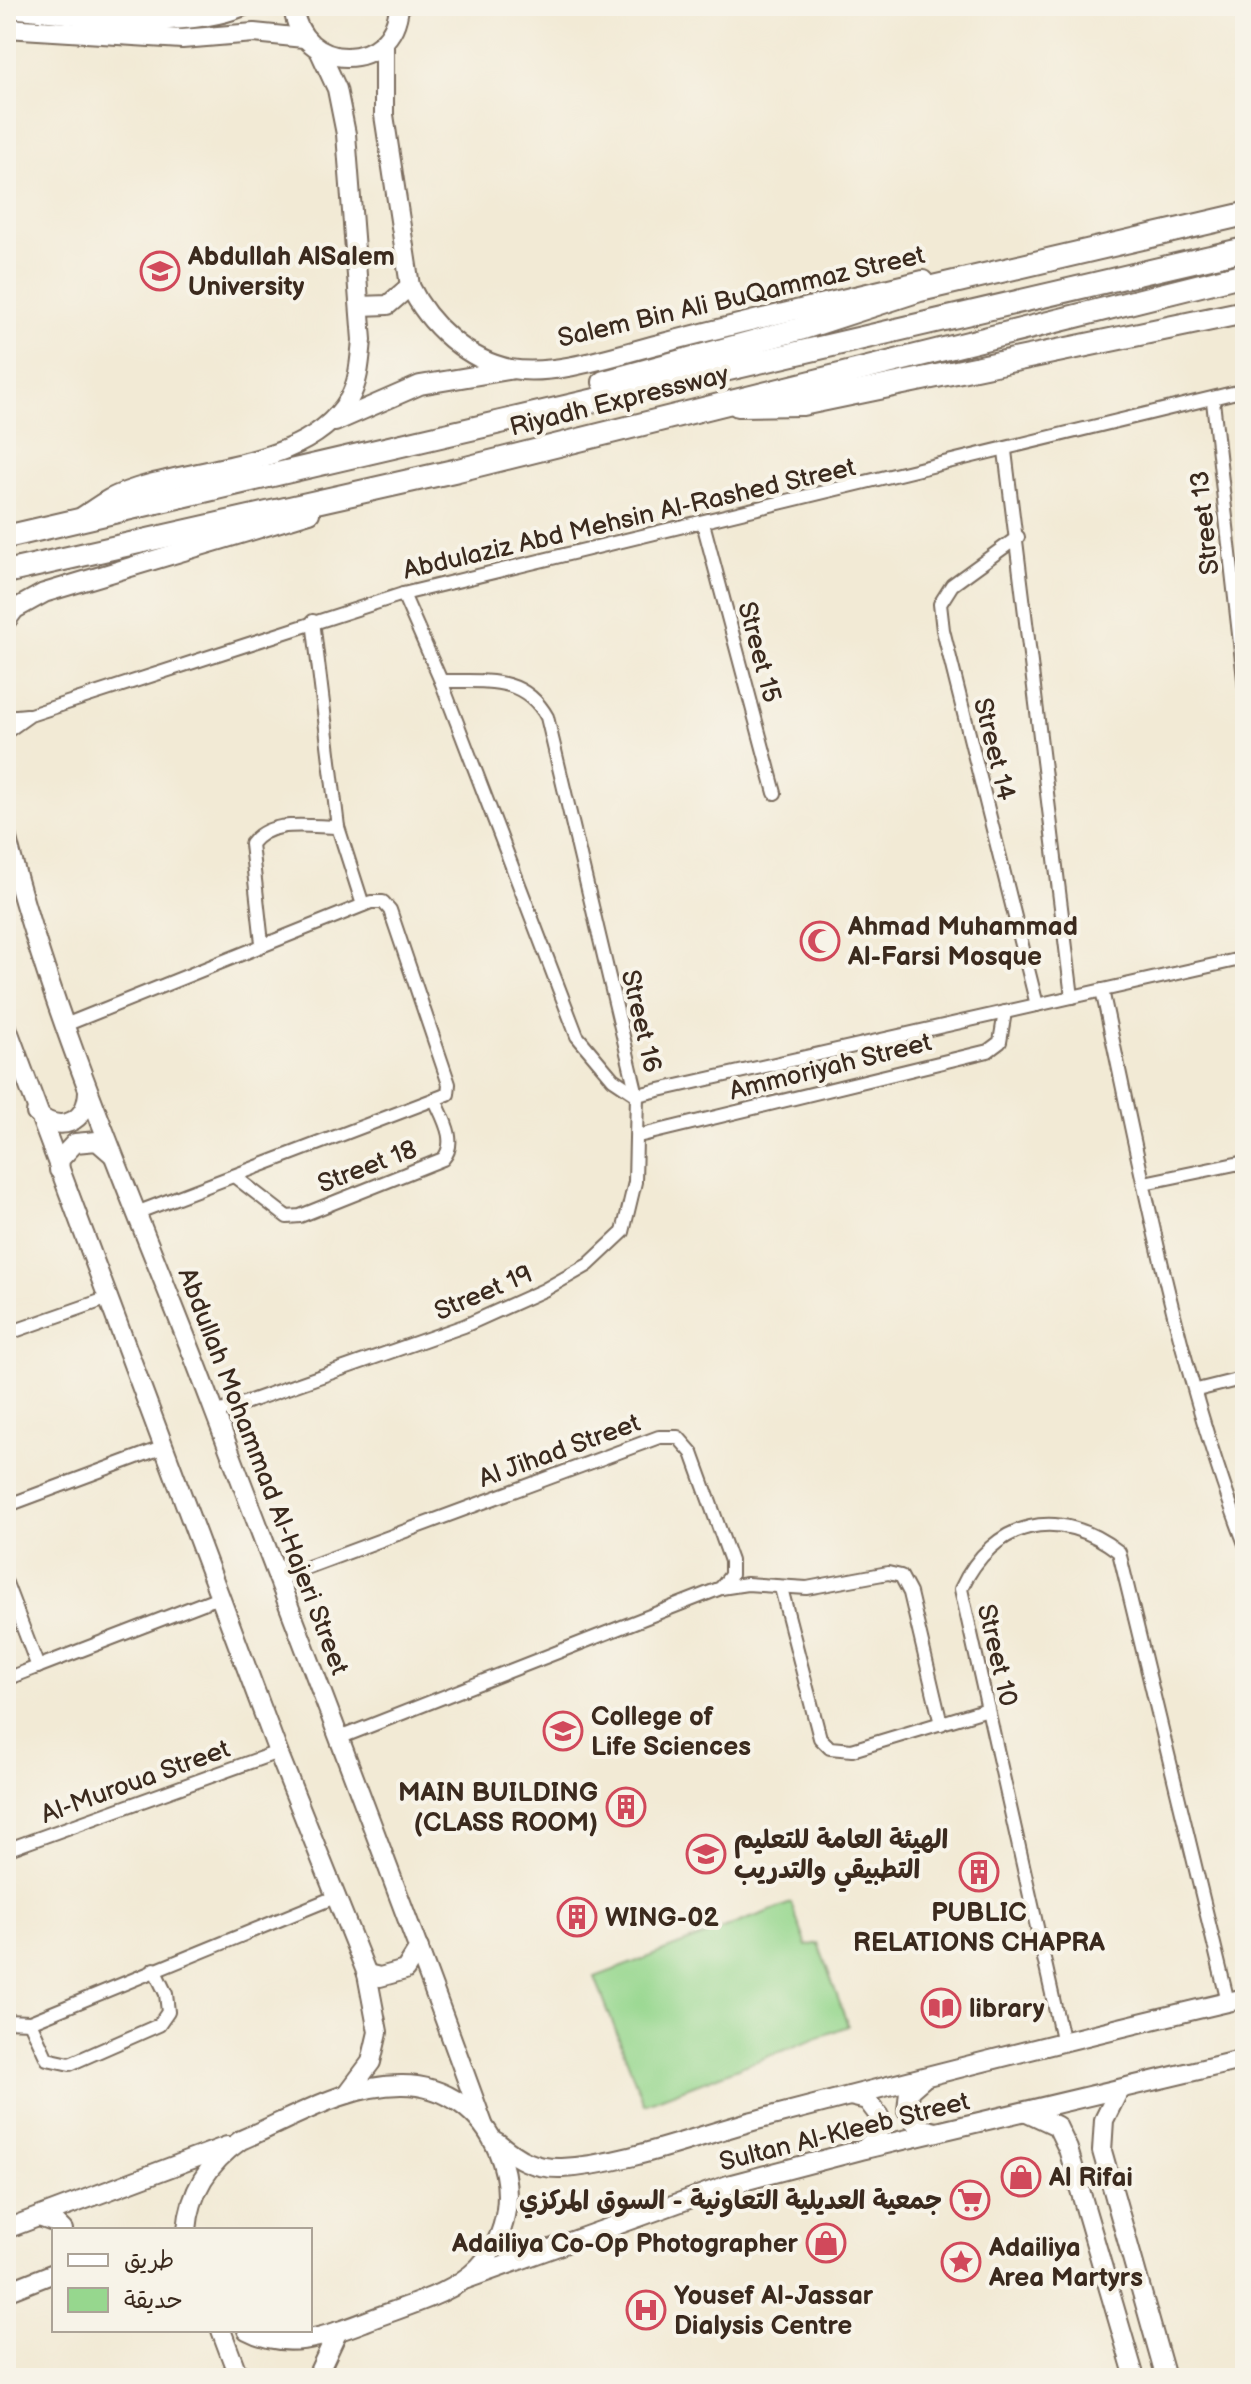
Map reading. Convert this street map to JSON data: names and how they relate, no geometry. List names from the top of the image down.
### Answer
{
  "streets": {
    "highway": ["Riyadh Expressway"],
    "main road": ["Salem Bin Ali BuQammaz Street", "Abdullah Mohammad Al-Hajeri Street", "Sultan Al-Kleeb Street"],
    "street": [
      "Abdulaziz Abd Mehsin Al-Rashed Street",
      "Street 13",
      "Street 15",
      "Street 14",
      "Street 16",
      "Ammoriyah Street",
      "Street 18",
      "Street 19",
      "Al Jihad Street",
      "Street 10",
      "Al-Muroua Street"
    ]
  },
  "crossings": [
    ["Abdulaziz Abd Mehsin Al-Rashed Street", "Street 13"],
    ["Abdulaziz Abd Mehsin Al-Rashed Street", "Street 15"],
    ["Abdulaziz Abd Mehsin Al-Rashed Street", "Street 14"],
    ["Abdulaziz Abd Mehsin Al-Rashed Street", "Street 16"],
    ["Street 14", "Ammoriyah Street"],
    ["Street 16", "Ammoriyah Street"],
    ["Street 16", "Street 19"],
    ["Ammoriyah Street", "Street 19"],
    ["Street 18", "Abdullah Mohammad Al-Hajeri Street"],
    ["Street 19", "Abdullah Mohammad Al-Hajeri Street"],
    ["Al Jihad Street", "Abdullah Mohammad Al-Hajeri Street"],
    ["Street 10", "Sultan Al-Kleeb Street"]
  ],
  "places": {
    "school or university": ["Abdullah AlSalem University", "College of Life Sciences", "الهيئة العامة للتعليم التطبيقي والتدريب"],
    "mosque": ["Ahmad Muhammad Al-Farsi Mosque"],
    "building": ["MAIN BUILDING (CLASS ROOM)", "PUBLIC RELATIONS CHAPRA", "WING-02"],
    "library": ["library"],
    "shop": ["Al Rifai", "Adailiya Co-Op Photographer"],
    "supermarket": ["جمعية العديلية التعاونية - السوق المركزي"],
    "place": ["Adailiya Area Martyrs"],
    "hospital": ["Yousef Al-Jassar Dialysis Centre"]
  },
  "legend": ["طريق", "حديقة"]
}
